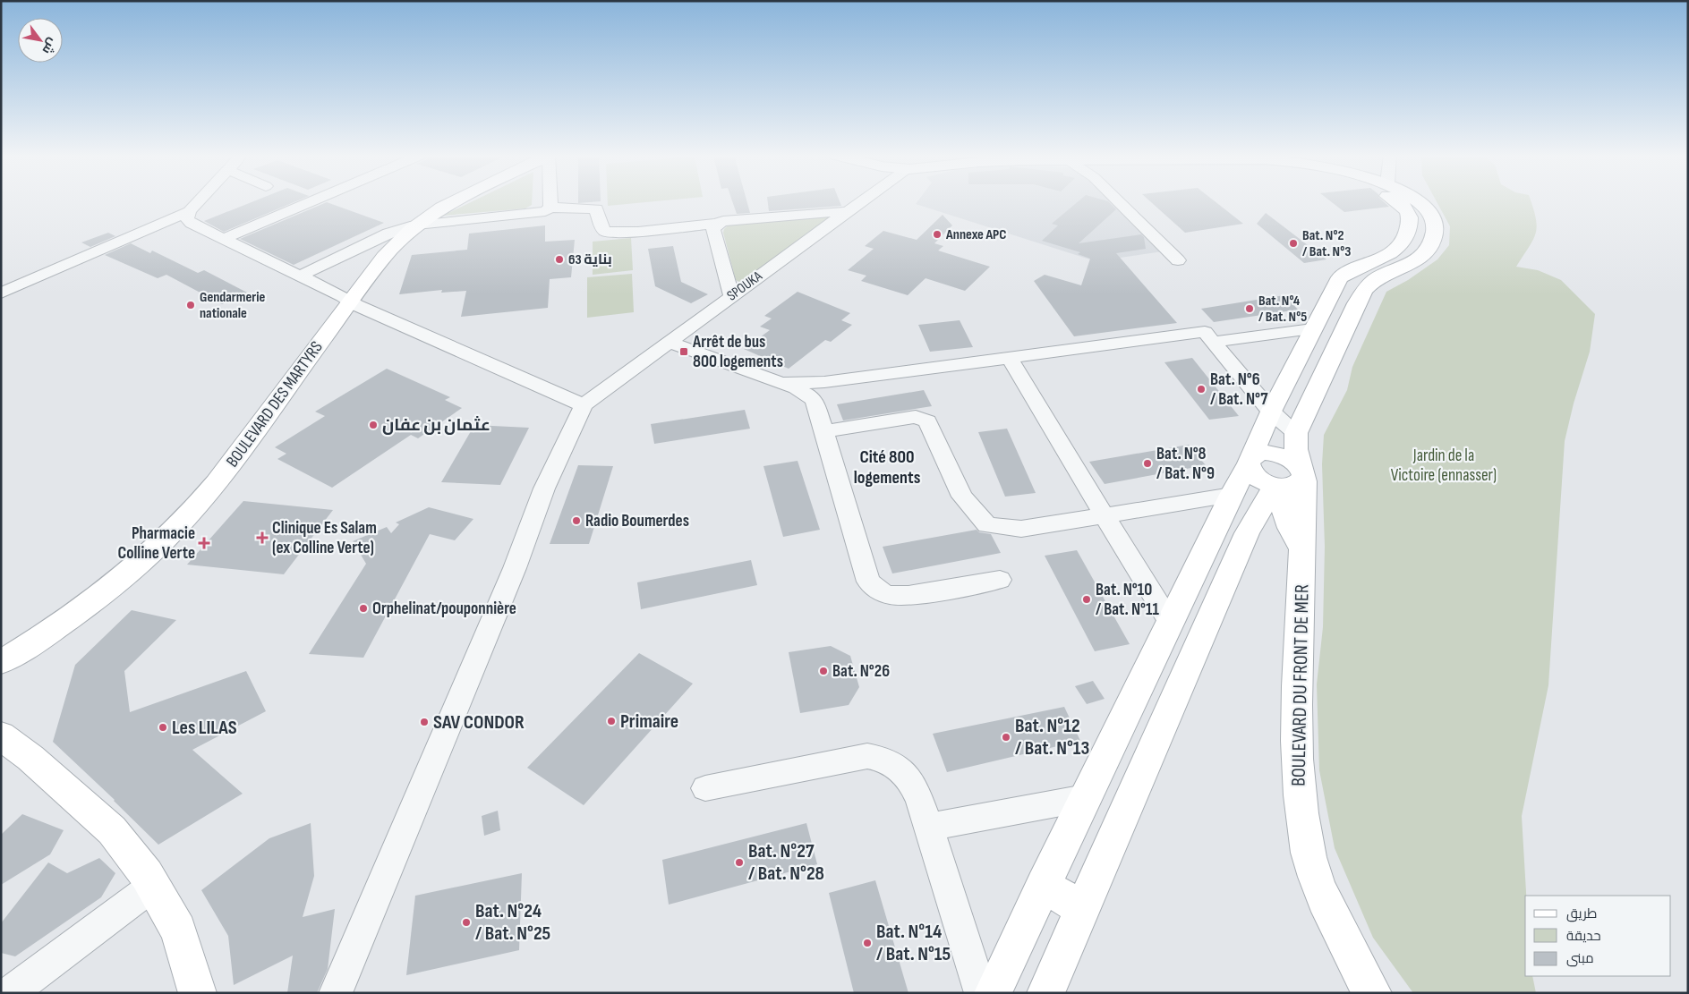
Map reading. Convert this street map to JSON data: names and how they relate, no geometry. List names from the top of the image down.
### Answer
{
  "streets": {
    "main road": ["BOULEVARD DES MARTYRS", "BOULEVARD DU FRONT DE MER"],
    "street": ["SPOUKA"]
  },
  "districts": ["Cité 800 logements"],
  "parks": ["Jardin de la Victoire (ennasser)"],
  "places": {
    "other": [
      "Annexe APC",
      "Bat. N°2 / Bat. N°3",
      "بناية 63",
      "Gendarmerie nationale",
      "Bat. N°4 / Bat. N°5",
      "Bat. N°6 / Bat. N°7",
      "عثمان بن عفان",
      "Bat. N°8 / Bat. N°9",
      "Radio Boumerdes",
      "Bat. N°10 / Bat. N°11",
      "Orphelinat/pouponnière",
      "Bat. N°26",
      "Primaire",
      "SAV CONDOR",
      "Les LILAS",
      "Bat. N°12 / Bat. N°13",
      "Bat. N°27 / Bat. N°28",
      "Bat. N°24 / Bat. N°25",
      "Bat. N°14 / Bat. N°15"
    ],
    "transit": ["Arrêt de bus 800 logements"],
    "health": ["Clinique Es Salam (ex Colline Verte)", "Pharmacie Colline Verte"]
  },
  "legend": ["طريق", "حديقة", "مبنى"],
  "north": "bottom right"
}
